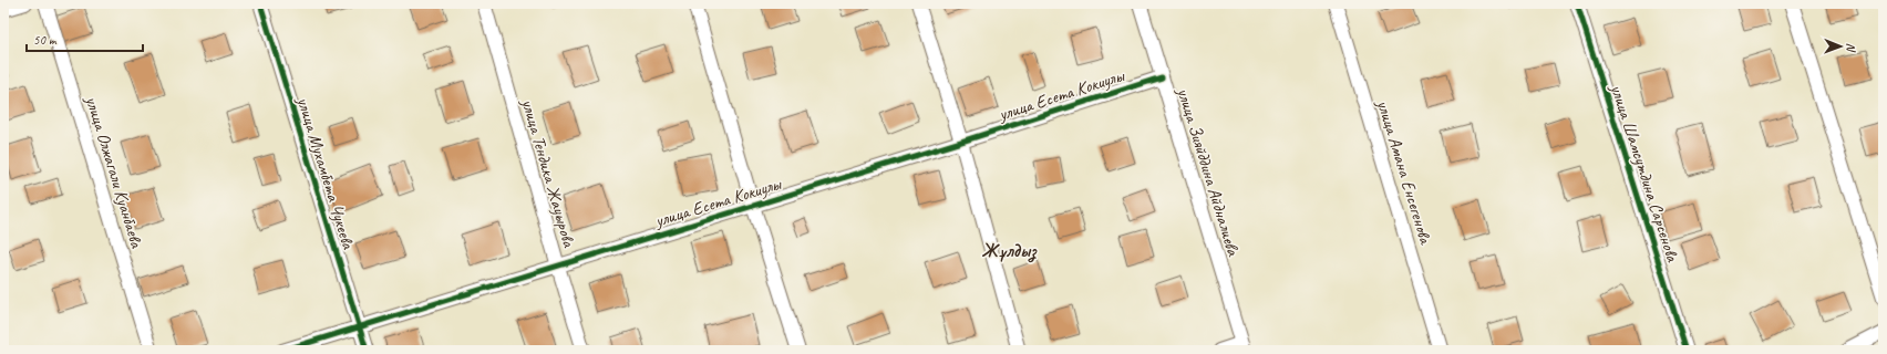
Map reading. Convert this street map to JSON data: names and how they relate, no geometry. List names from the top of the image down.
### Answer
{
  "streets": {
    "street": [
      "улица Есета Кокиулы",
      "улица Олжагали Куанбаева",
      "улица Зияйддина Айдналиева",
      "улица Амана Енсегенова",
      "улица Мухамбета Чукеева",
      "улица Тендика Жауырова",
      "улица Шамсутдина Сарсенова"
    ]
  },
  "crossings": [
    ["улица Есета Кокиулы", "улица Зияйддина Айдналиева"],
    ["улица Есета Кокиулы", "улица Мухамбета Чукеева"],
    ["улица Есета Кокиулы", "улица Тендика Жауырова"]
  ],
  "districts": ["Жұлдыз"],
  "scale_bar": "50 m",
  "north": "right"
}
